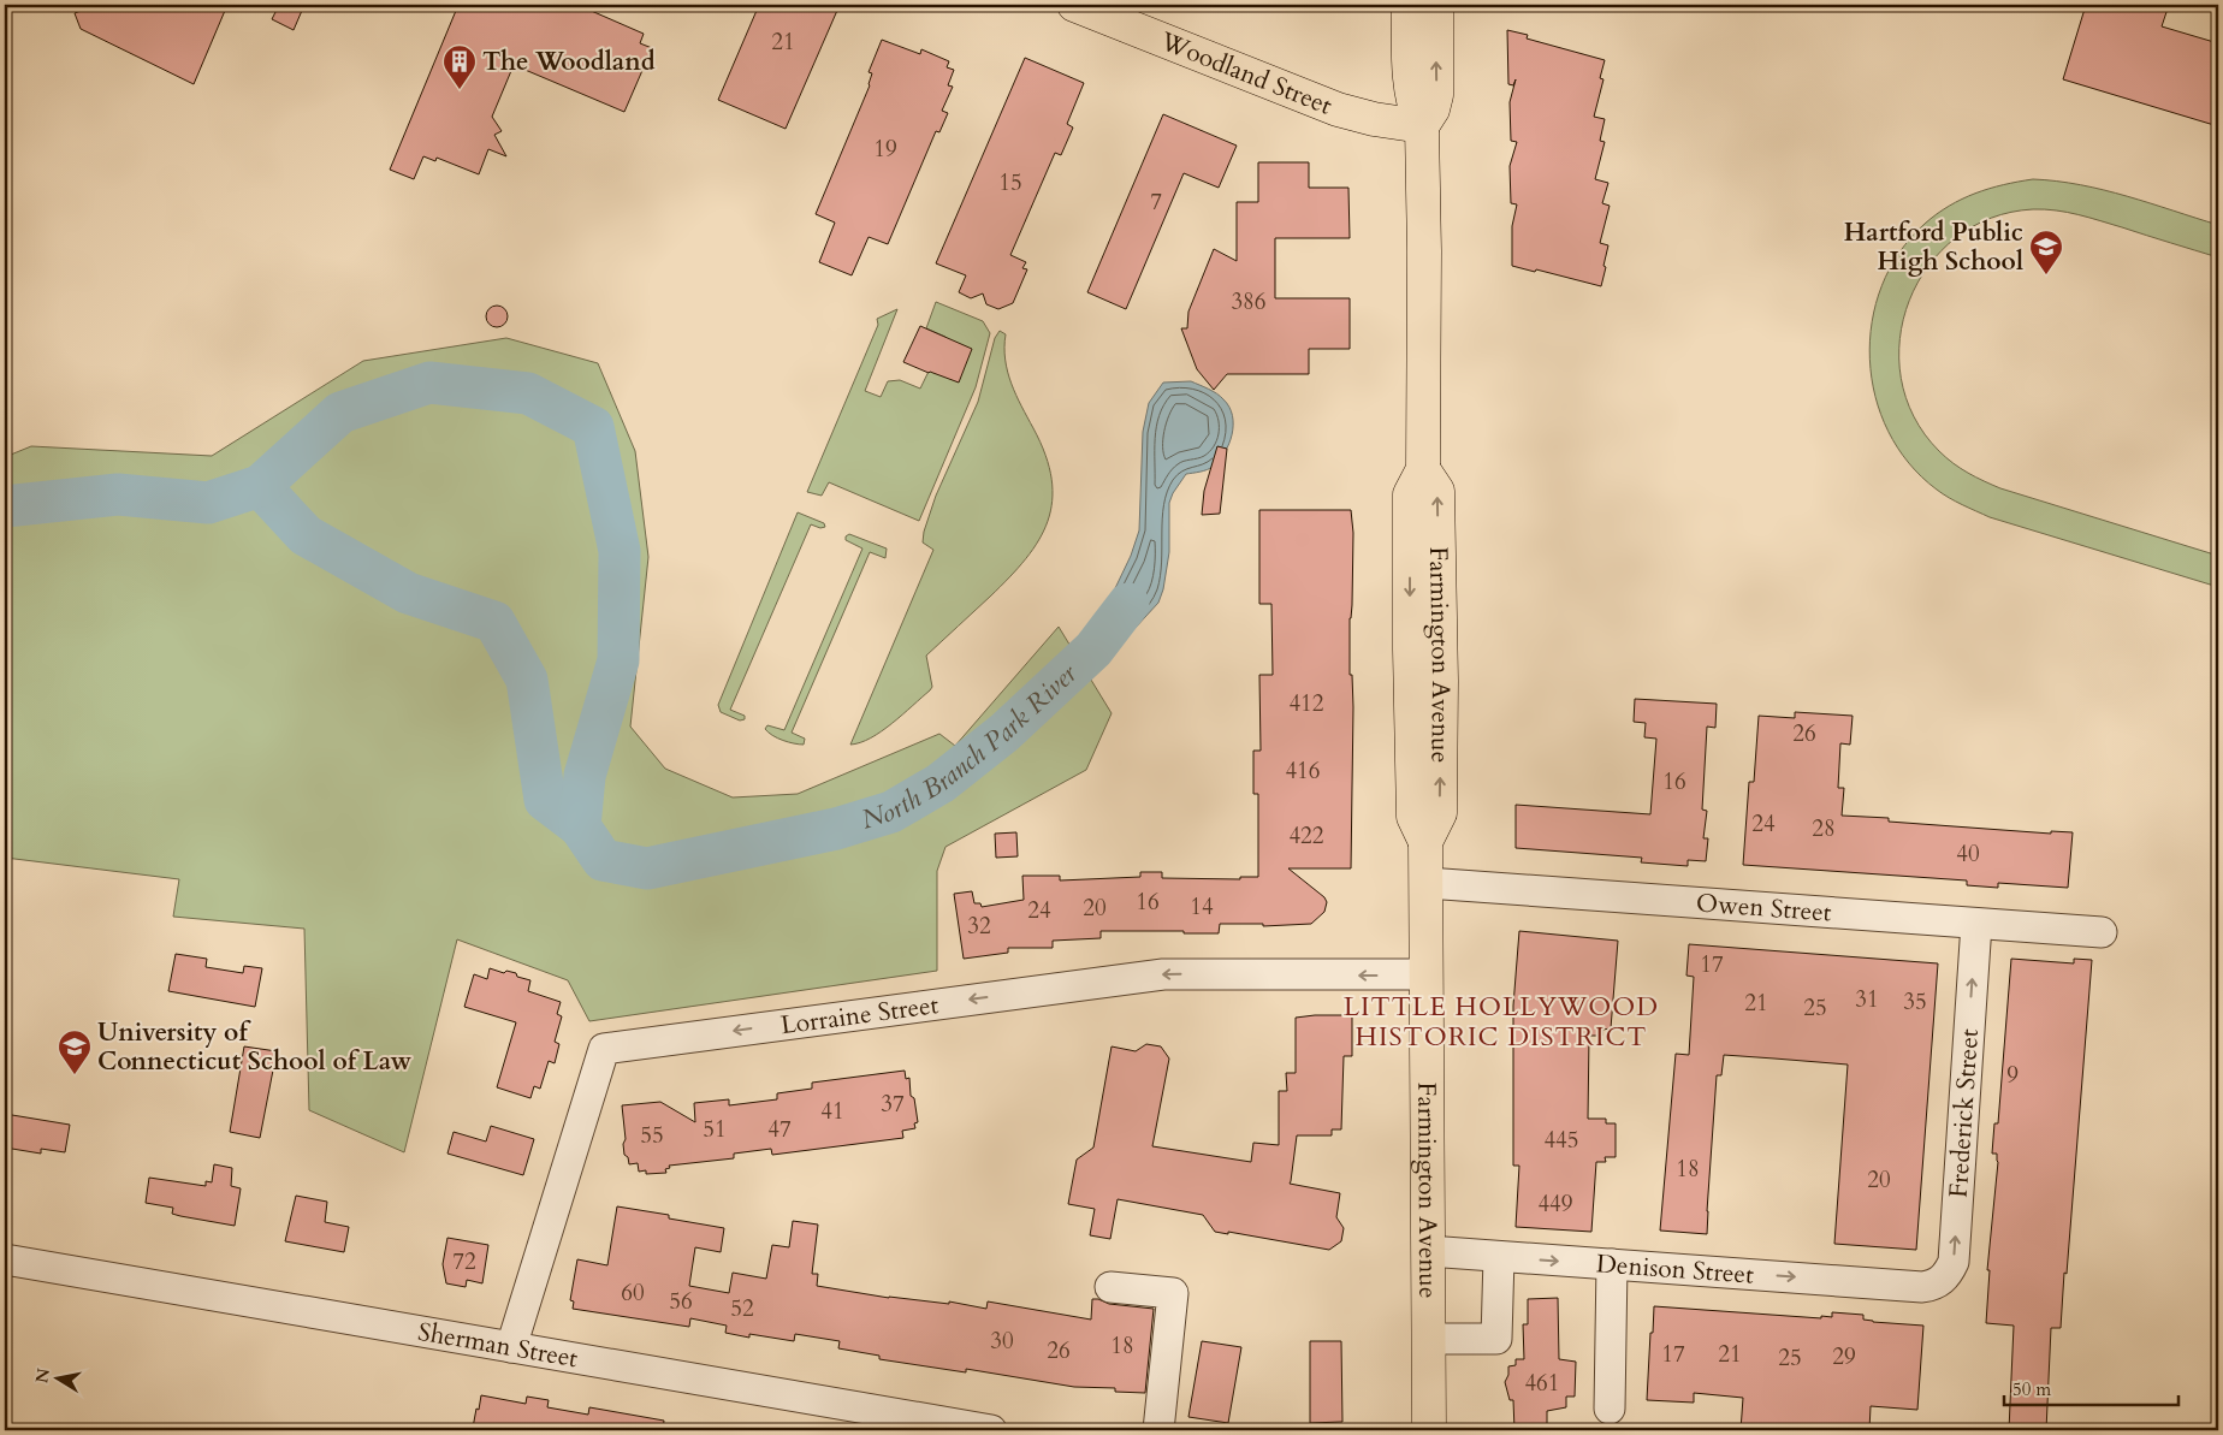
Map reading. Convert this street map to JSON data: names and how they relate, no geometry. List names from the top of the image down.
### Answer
{
  "streets": {
    "main road": ["Woodland Street", "Farmington Avenue"],
    "street": [
      "Owen Street",
      "Lorraine Street",
      "Frederick Street",
      "Denison Street",
      "Sherman Street"
    ]
  },
  "crossings": [
    ["Woodland Street", "Farmington Avenue"],
    ["Farmington Avenue", "Owen Street"],
    ["Farmington Avenue", "Lorraine Street"],
    ["Farmington Avenue", "Denison Street"],
    ["Owen Street", "Frederick Street"],
    ["Lorraine Street", "Sherman Street"],
    ["Frederick Street", "Denison Street"]
  ],
  "one_way": ["Lorraine Street", "Frederick Street", "Denison Street"],
  "districts": ["LITTLE HOLLYWOOD HISTORIC DISTRICT"],
  "water": ["North Branch Park River"],
  "places": {
    "building": ["The Woodland"],
    "school or university": ["Hartford Public High School", "University of Connecticut School of Law"]
  },
  "house_numbers": [
    "21",
    "19",
    "15",
    "7",
    "386",
    "412",
    "26",
    "416",
    "16",
    "24",
    "28",
    "422",
    "40",
    "16",
    "14",
    "20",
    "24",
    "32",
    "17",
    "31",
    "35",
    "21",
    "25",
    "9",
    "37",
    "41",
    "51",
    "47",
    "55",
    "445",
    "18",
    "20",
    "449",
    "72",
    "60",
    "56",
    "52",
    "30",
    "18",
    "26",
    "17",
    "21",
    "29",
    "25",
    "461"
  ],
  "scale_bar": "50 m",
  "north": "left"
}
